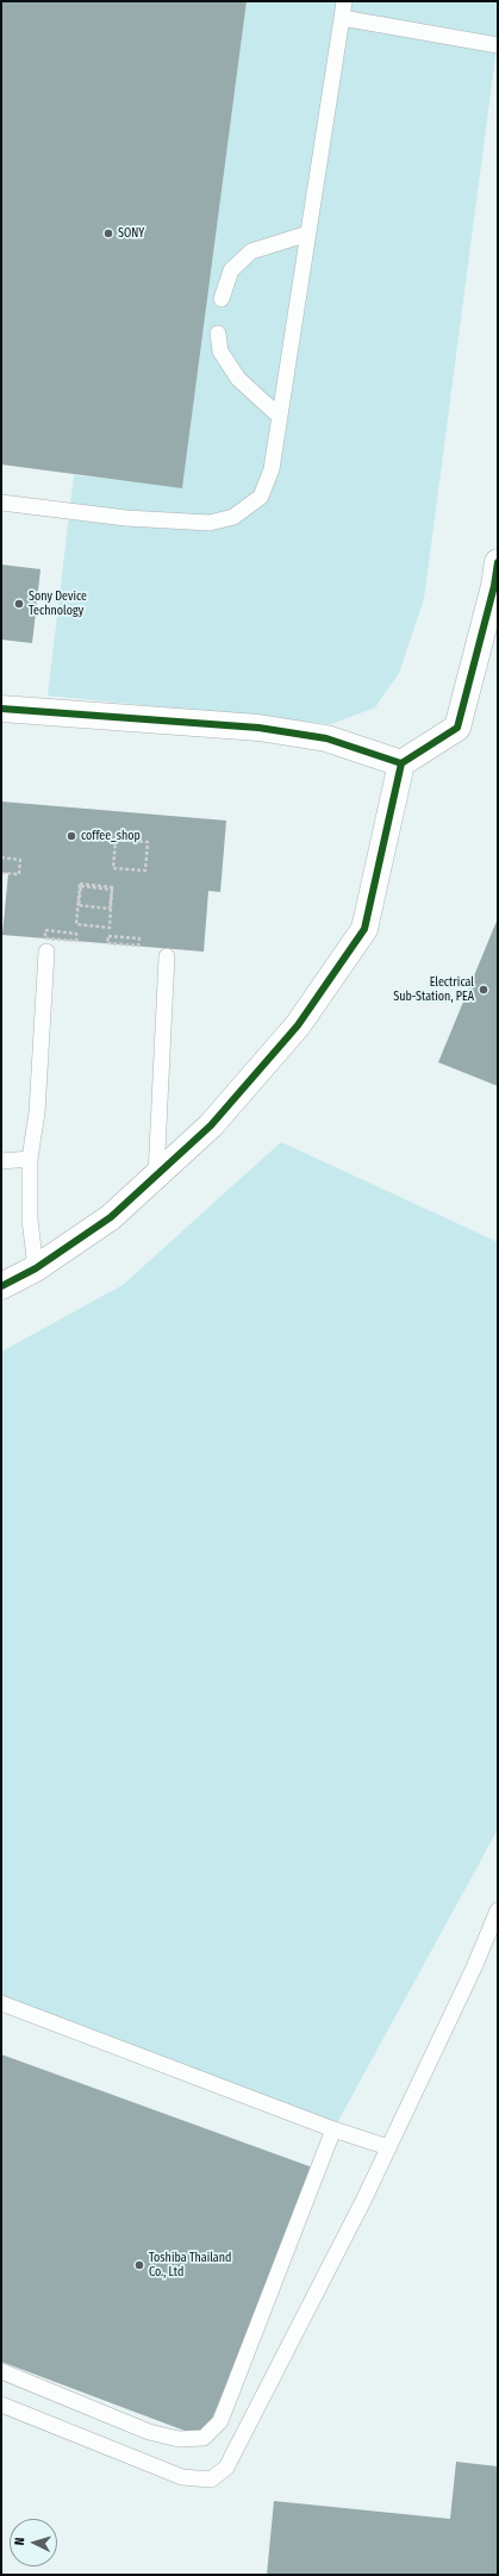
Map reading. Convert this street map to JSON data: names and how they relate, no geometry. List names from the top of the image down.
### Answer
{
  "places": [
    "SONY",
    "Sony Device Technology",
    "coffee_shop",
    "Electrical Sub-Station, PEA",
    "Toshiba Thailand Co., Ltd"
  ],
  "north": "left"
}
